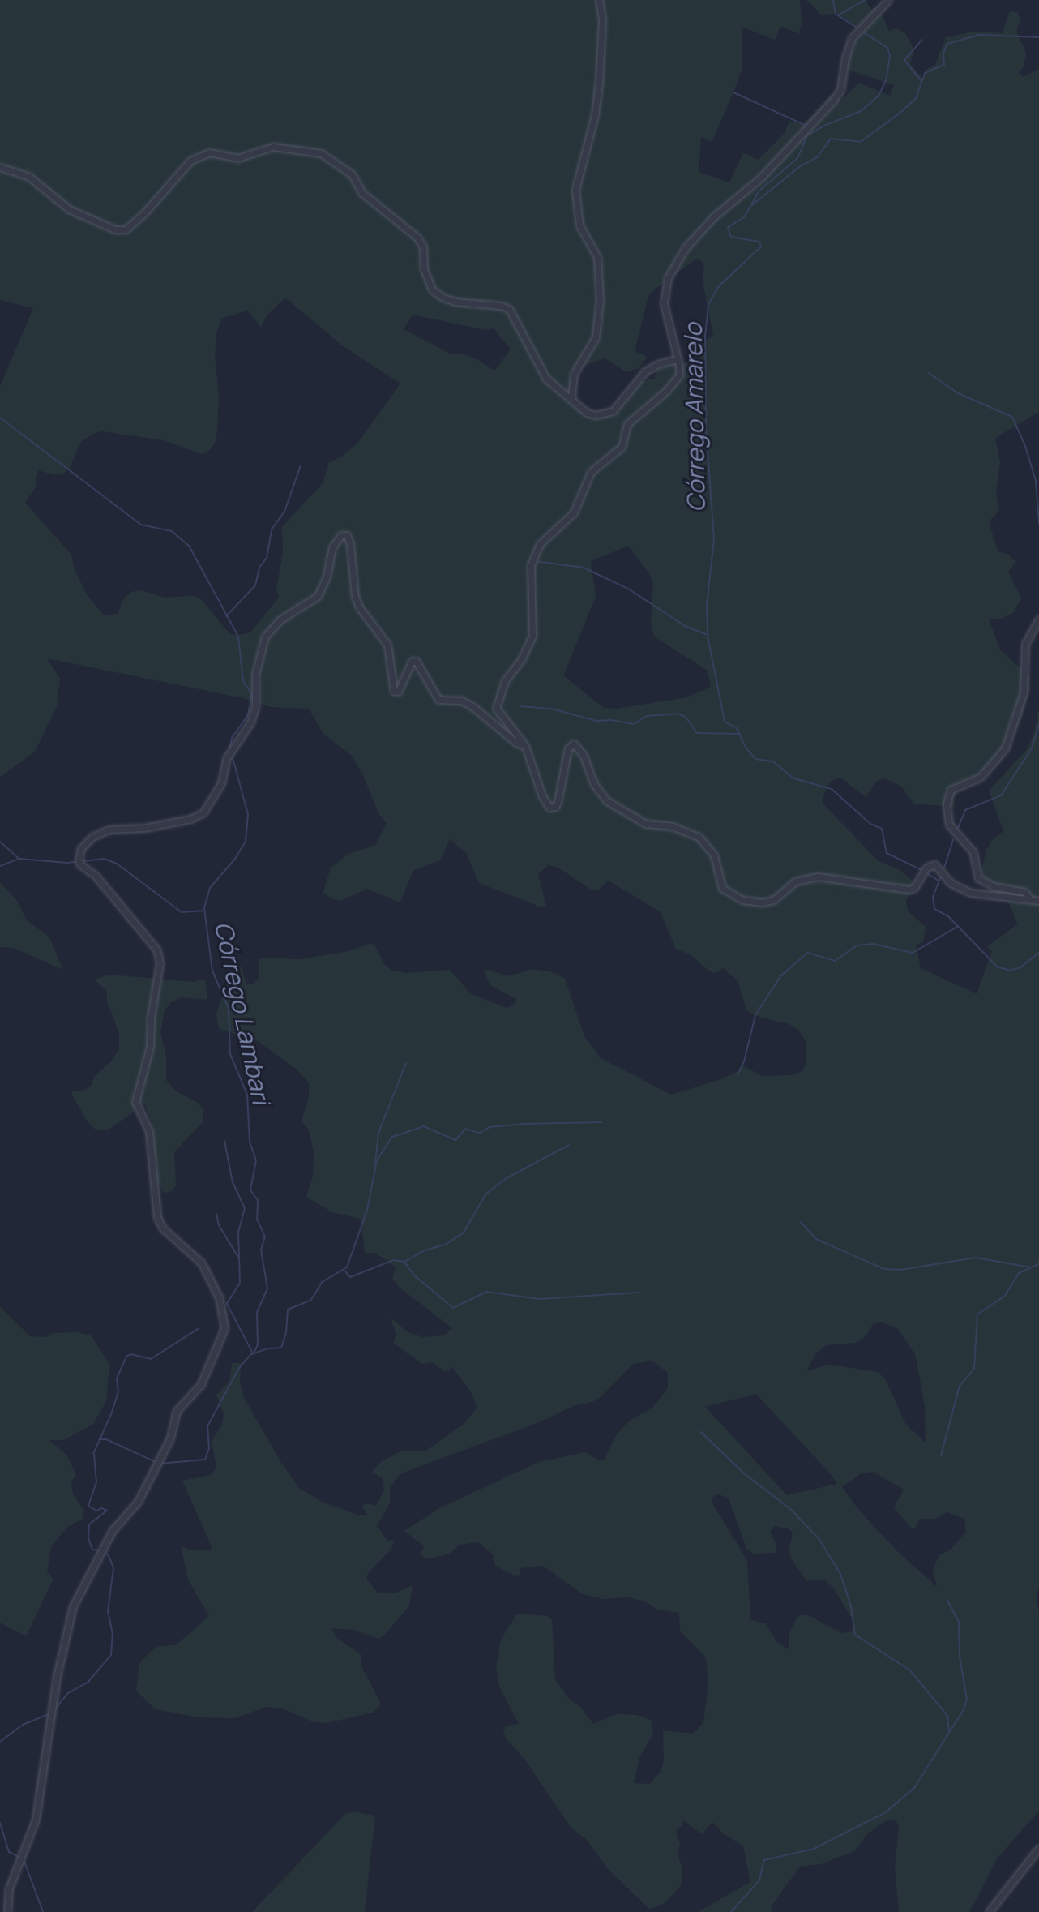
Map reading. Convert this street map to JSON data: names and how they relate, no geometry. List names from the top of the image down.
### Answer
{
  "water": ["Córrego Amarelo", "Córrego Lambari"]
}
